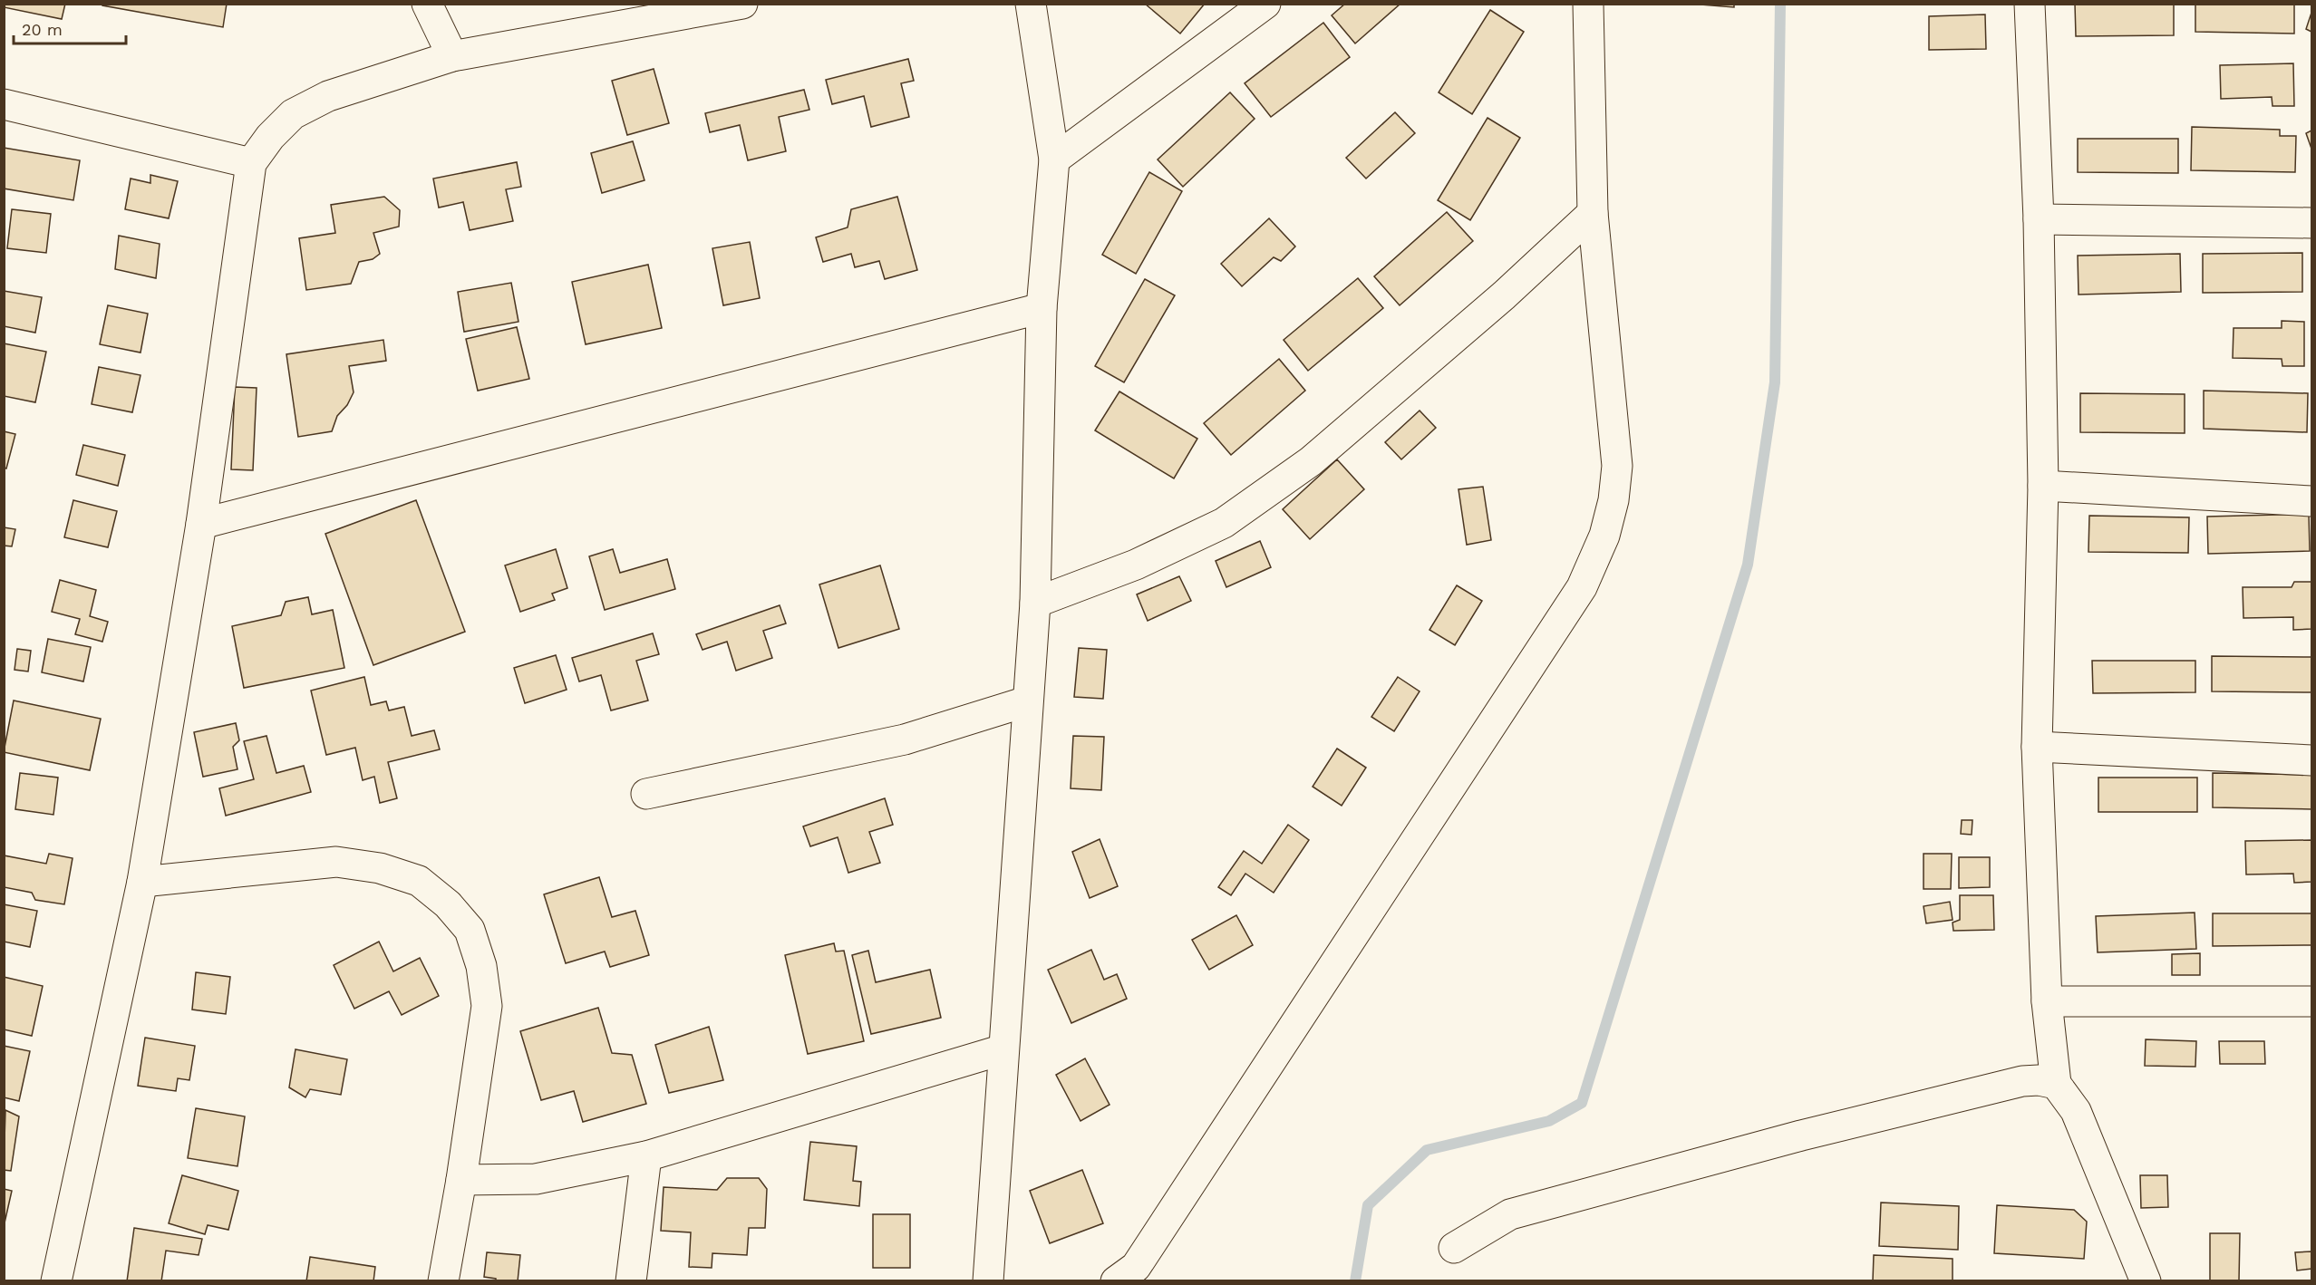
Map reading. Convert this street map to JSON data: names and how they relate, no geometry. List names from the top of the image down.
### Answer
{
  "scale_bar": "20 m"
}
